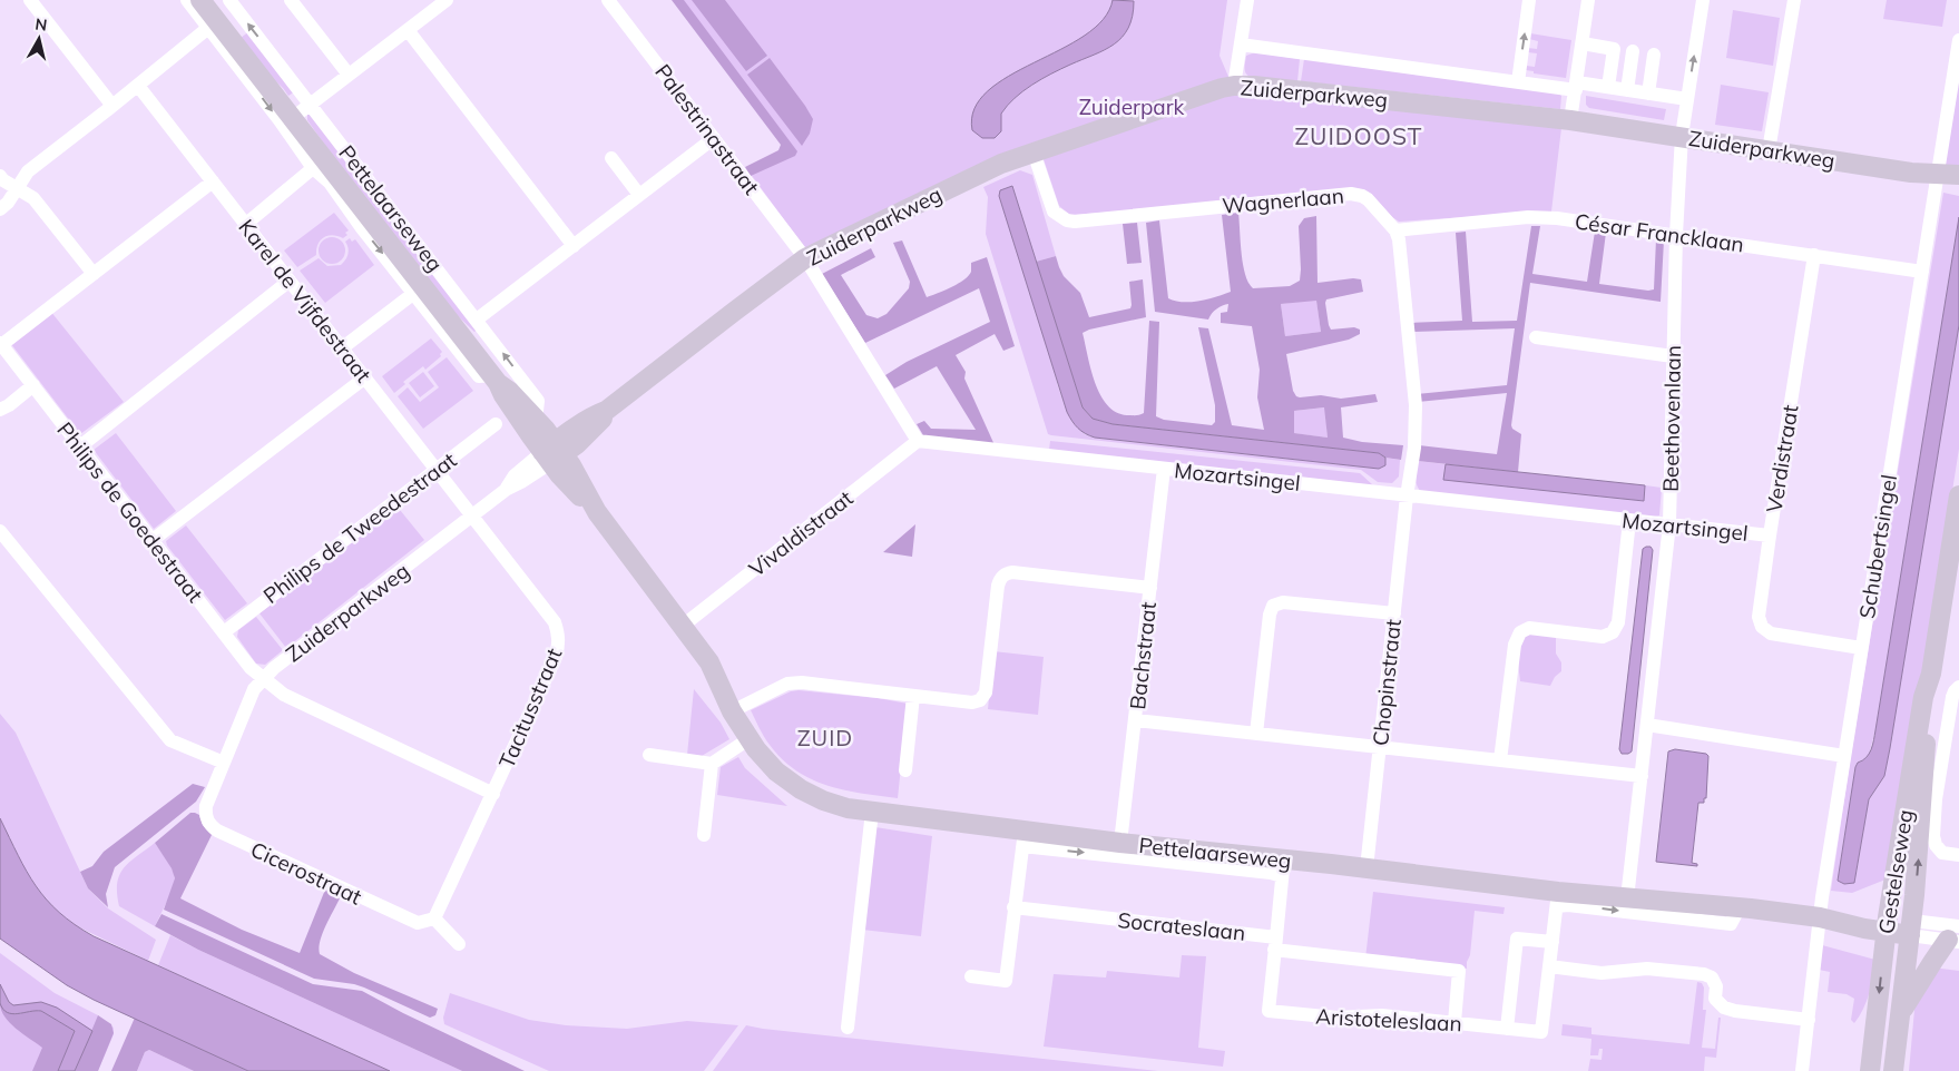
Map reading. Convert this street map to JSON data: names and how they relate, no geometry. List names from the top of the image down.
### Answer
{
  "streets": {
    "street": [
      "Zuiderparkweg",
      "Palestrinastraat",
      "Wagnerlaan",
      "Pettelaarseweg",
      "César Francklaan",
      "Karel de Vijfdestraat",
      "Beethovenlaan",
      "Verdistraat",
      "Mozartsingel",
      "Philips de Goedestraat",
      "Philips de Tweedestraat",
      "Vivaldistraat",
      "Schubertsingel",
      "Bachstraat",
      "Chopinstraat",
      "Tacitusstraat",
      "Gestelseweg",
      "Cicerostraat",
      "Socrateslaan",
      "Aristoteleslaan"
    ]
  },
  "crossings": [
    ["Zuiderparkweg", "Palestrinastraat"],
    ["Zuiderparkweg", "Wagnerlaan"],
    ["Zuiderparkweg", "Pettelaarseweg"],
    ["Zuiderparkweg", "Karel de Vijfdestraat"],
    ["Zuiderparkweg", "Beethovenlaan"],
    ["Zuiderparkweg", "Philips de Goedestraat"],
    ["Zuiderparkweg", "Schubertsingel"],
    ["Zuiderparkweg", "Tacitusstraat"],
    ["Zuiderparkweg", "Cicerostraat"],
    ["Wagnerlaan", "César Francklaan"],
    ["Wagnerlaan", "Mozartsingel"],
    ["Wagnerlaan", "Chopinstraat"],
    ["Pettelaarseweg", "Karel de Vijfdestraat"],
    ["Pettelaarseweg", "Beethovenlaan"],
    ["Pettelaarseweg", "Vivaldistraat"],
    ["Pettelaarseweg", "Schubertsingel"],
    ["Pettelaarseweg", "Bachstraat"],
    ["Pettelaarseweg", "Chopinstraat"],
    ["Pettelaarseweg", "Gestelseweg"],
    ["César Francklaan", "Beethovenlaan"],
    ["César Francklaan", "Verdistraat"],
    ["César Francklaan", "Schubertsingel"],
    ["Karel de Vijfdestraat", "Philips de Tweedestraat"],
    ["Karel de Vijfdestraat", "Tacitusstraat"],
    ["Beethovenlaan", "Mozartsingel"],
    ["Verdistraat", "Mozartsingel"],
    ["Verdistraat", "Schubertsingel"],
    ["Mozartsingel", "Vivaldistraat"],
    ["Mozartsingel", "Bachstraat"],
    ["Mozartsingel", "Chopinstraat"],
    ["Philips de Goedestraat", "Philips de Tweedestraat"],
    ["Philips de Goedestraat", "Tacitusstraat"],
    ["Tacitusstraat", "Cicerostraat"],
    ["Socrateslaan", "Aristoteleslaan"]
  ],
  "districts": ["ZUIDOOST", "ZUID"],
  "parks": ["Zuiderpark"],
  "north": "top"
}
